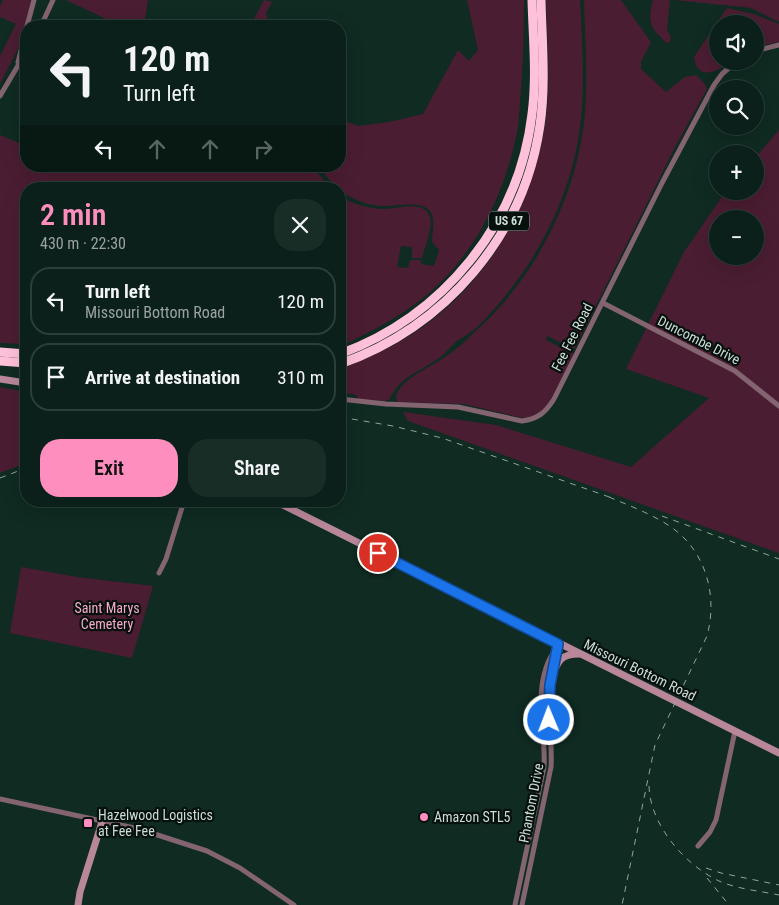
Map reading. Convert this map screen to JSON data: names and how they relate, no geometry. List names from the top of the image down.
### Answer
{
  "streets": {
    "highway": ["US 67"],
    "street": [
      "Fee Fee Road",
      "Duncombe Drive",
      "Missouri Bottom Road",
      "Phantom Drive"
    ]
  },
  "crossings": [
    ["Fee Fee Road", "Duncombe Drive"],
    ["Missouri Bottom Road", "Phantom Drive"]
  ],
  "parks": ["Saint Marys Cemetery"],
  "places": {
    "other": ["Amazon STL5"],
    "transit": ["Hazelwood Logistics at Fee Fee"]
  },
  "page": {
    "map_buttons": ["+", "−"],
    "turn": ["120 m", "Turn left"],
    "heading": ["2 min", "430 m · 22:30"],
    "list": [
      {
        "name": "Turn left",
        "note": "Missouri Bottom Road",
        "value": "120 m"
      },
      {
        "name": "Arrive at destination",
        "value": "310 m"
      }
    ],
    "buttons": ["Exit", "Share"]
  }
}
